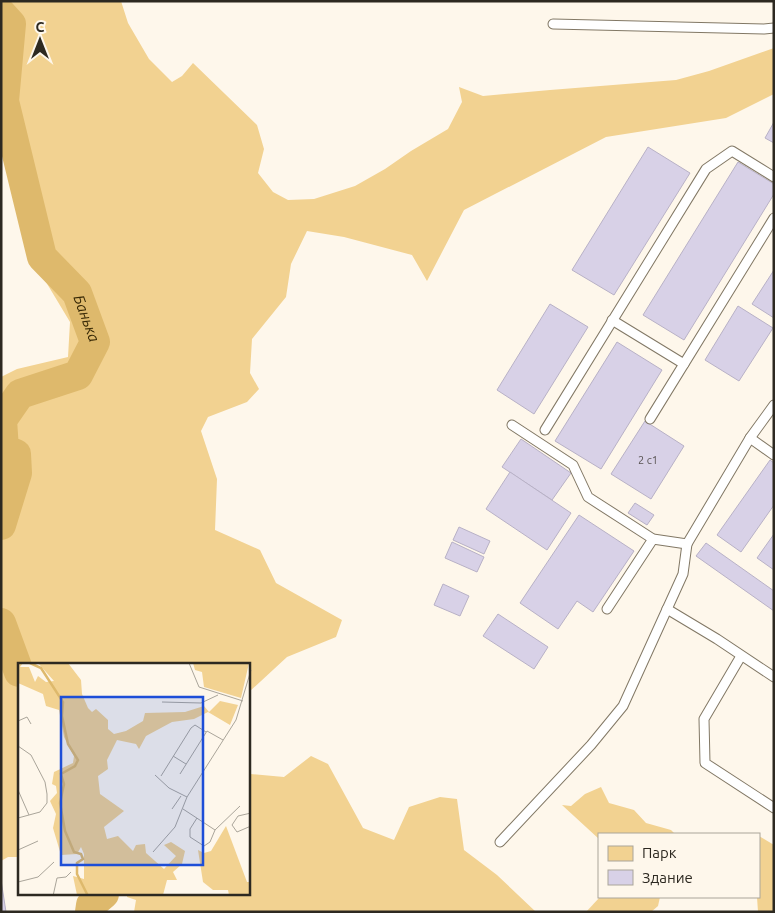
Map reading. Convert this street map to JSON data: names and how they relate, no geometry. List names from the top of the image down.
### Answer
{
  "water": ["Банька"],
  "house_numbers": ["2 с1"],
  "legend": ["Парк", "Здание"],
  "north": "top"
}
